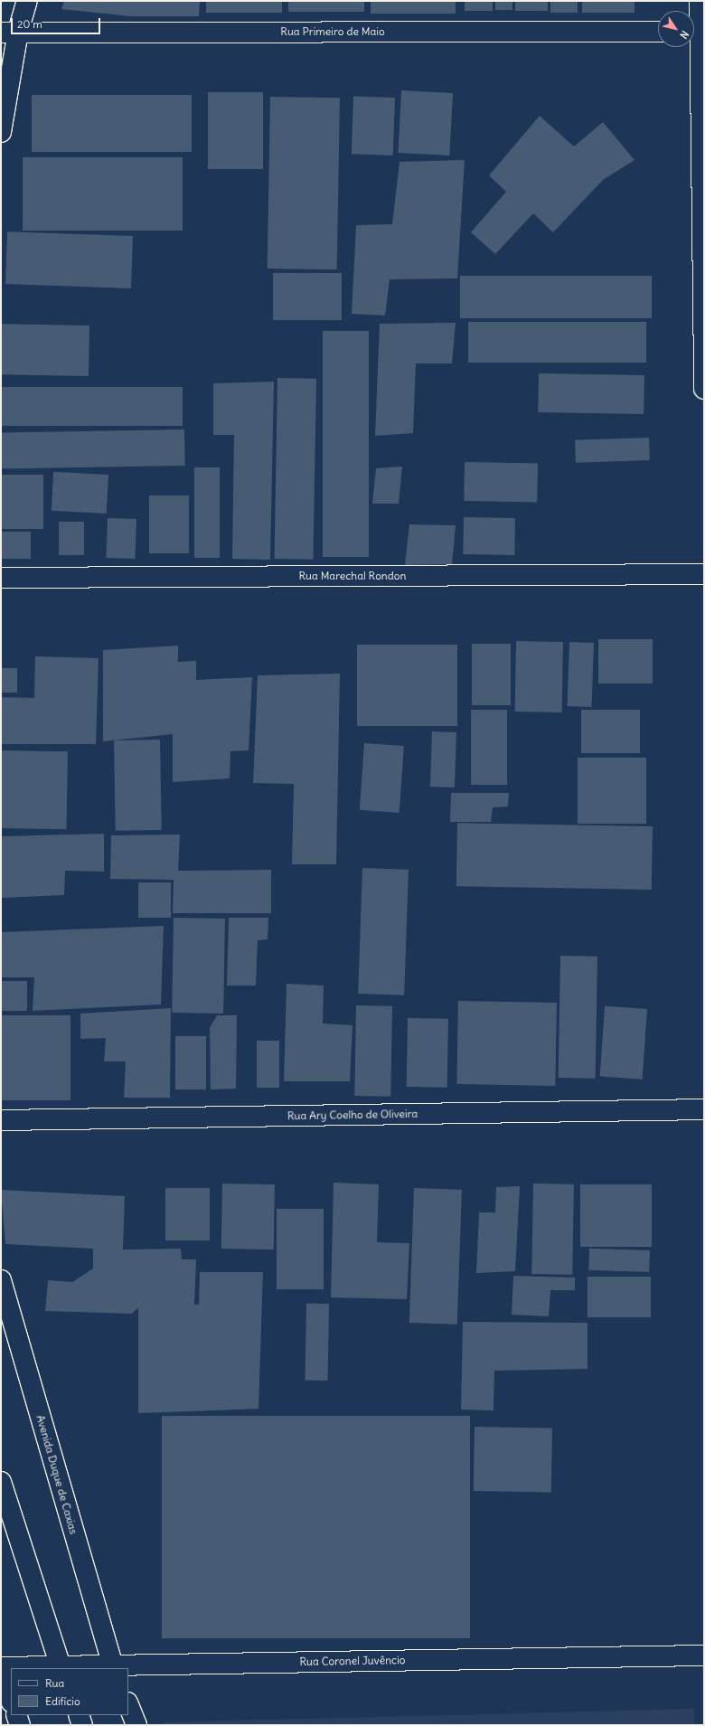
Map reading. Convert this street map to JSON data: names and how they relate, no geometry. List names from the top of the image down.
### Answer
{
  "streets": {
    "street": [
      "Rua Primeiro de Maio",
      "Rua Marechal Rondon",
      "Rua Ary Coelho de Oliveira",
      "Avenida Duque de Caxias",
      "Rua Coronel Juvêncio"
    ]
  },
  "crossings": [
    ["Avenida Duque de Caxias", "Rua Coronel Juvêncio"]
  ],
  "legend": ["Rua", "Edifício"],
  "scale_bar": "20 m",
  "north": "bottom right"
}
